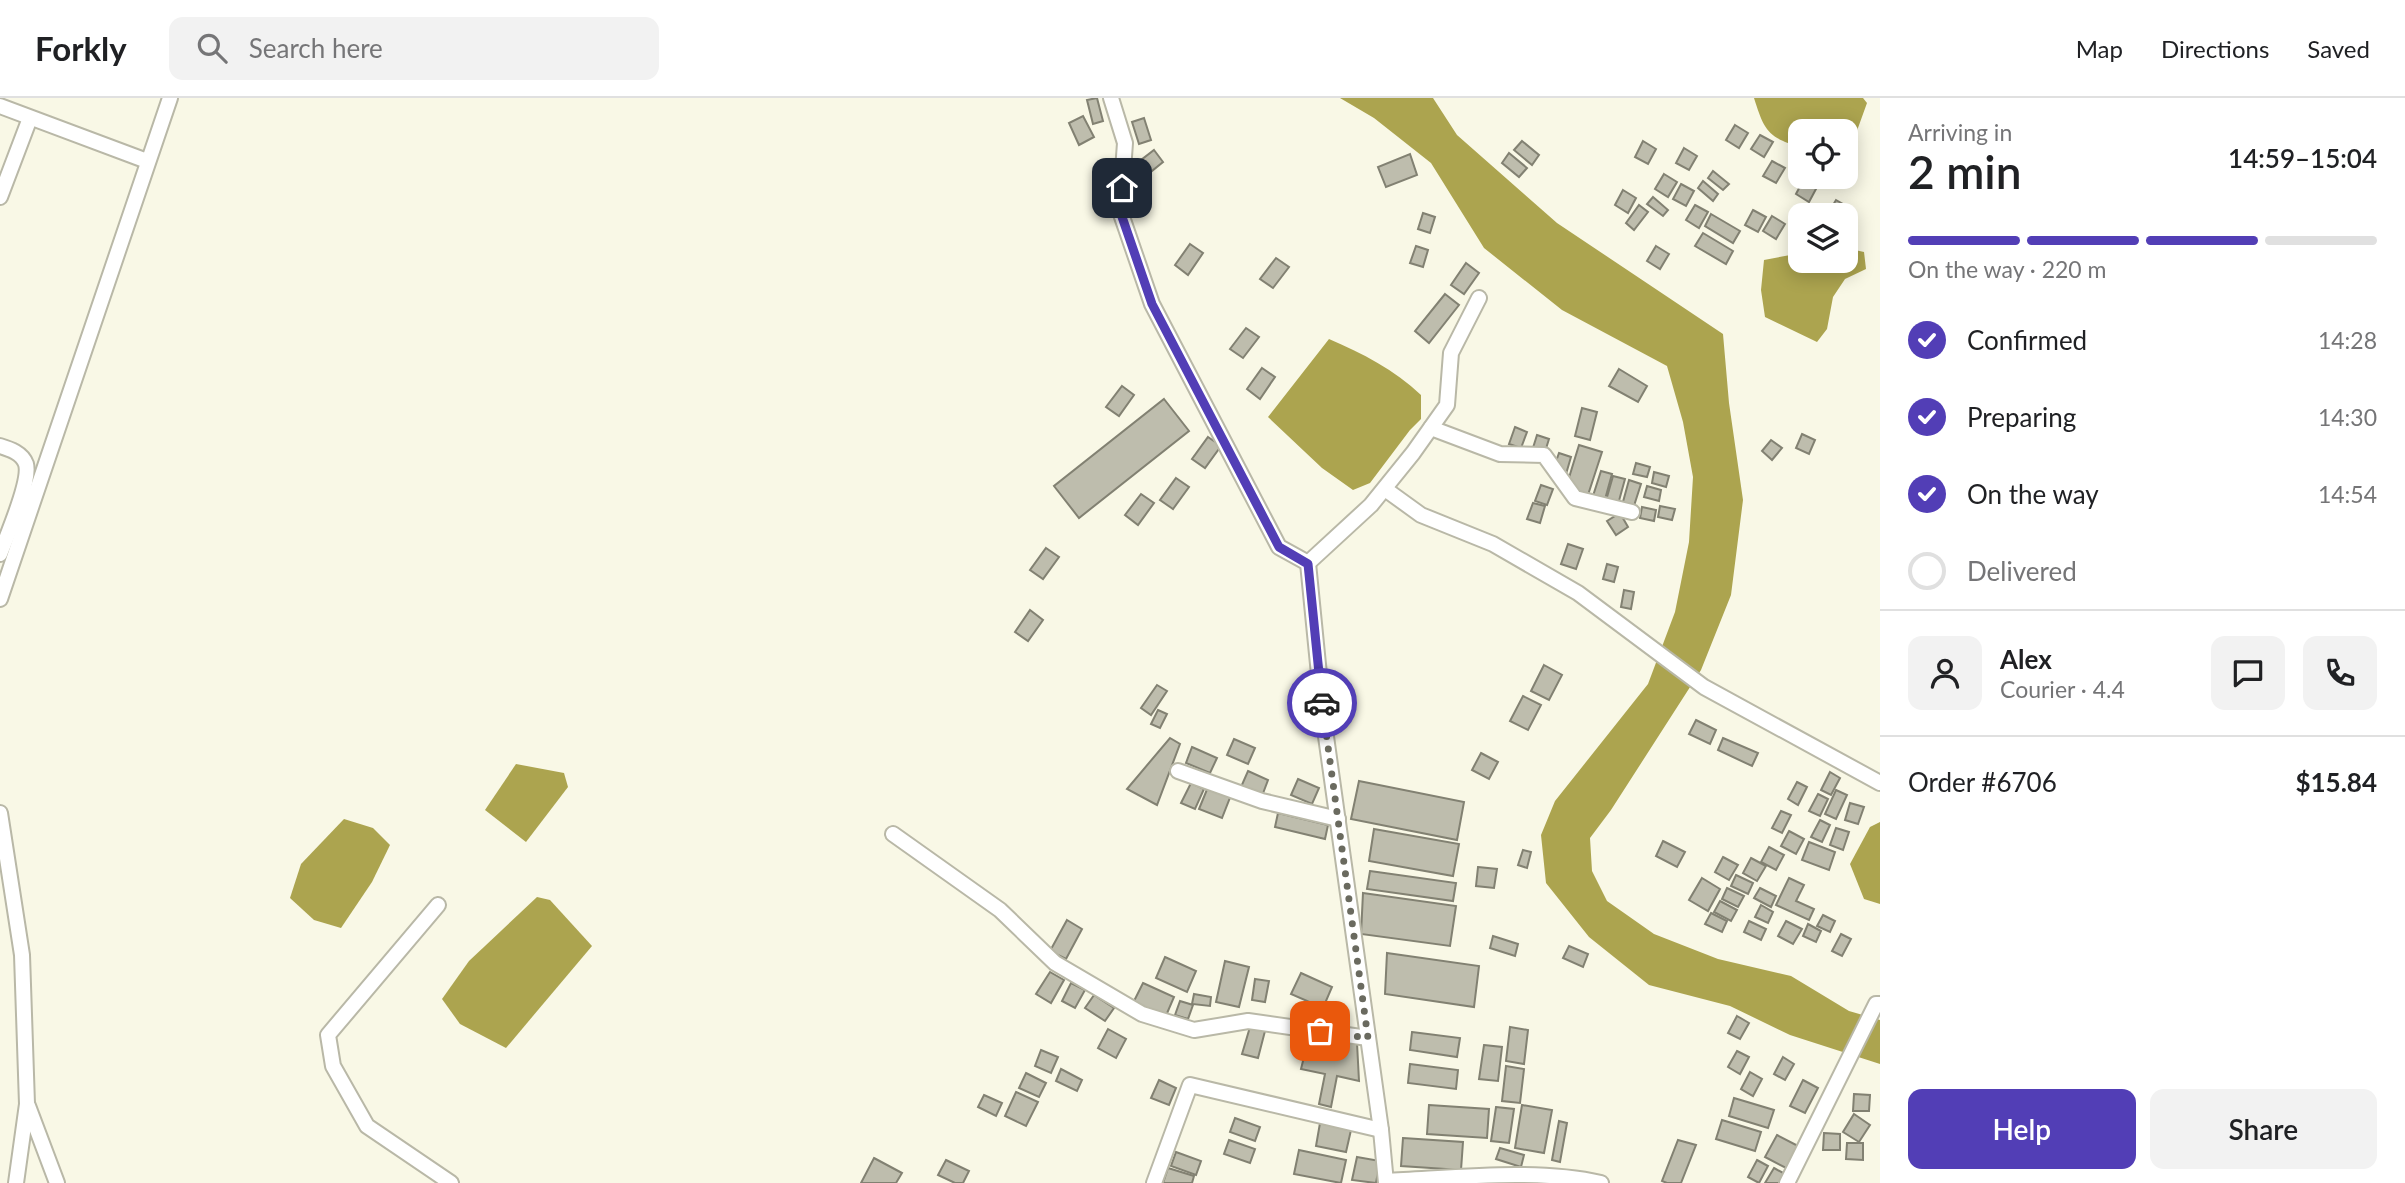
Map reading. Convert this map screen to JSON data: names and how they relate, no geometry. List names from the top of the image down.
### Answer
{
  "page": {
    "header": "Forkly",
    "search": "Search here",
    "nav": ["Map", "Directions", "Saved"],
    "heading": ["2 min", "Arriving in", "14:59–15:04"],
    "panel": [
      "Alex",
      "Courier · 4.4",
      "Order #6706",
      "$15.84"
    ],
    "bar": "On the way · 220 m",
    "list": [
      ["Confirmed", "14:28"],
      ["Preparing", "14:30"],
      ["On the way", "14:54"],
      "Delivered"
    ],
    "buttons": ["Help", "Share"]
  }
}
